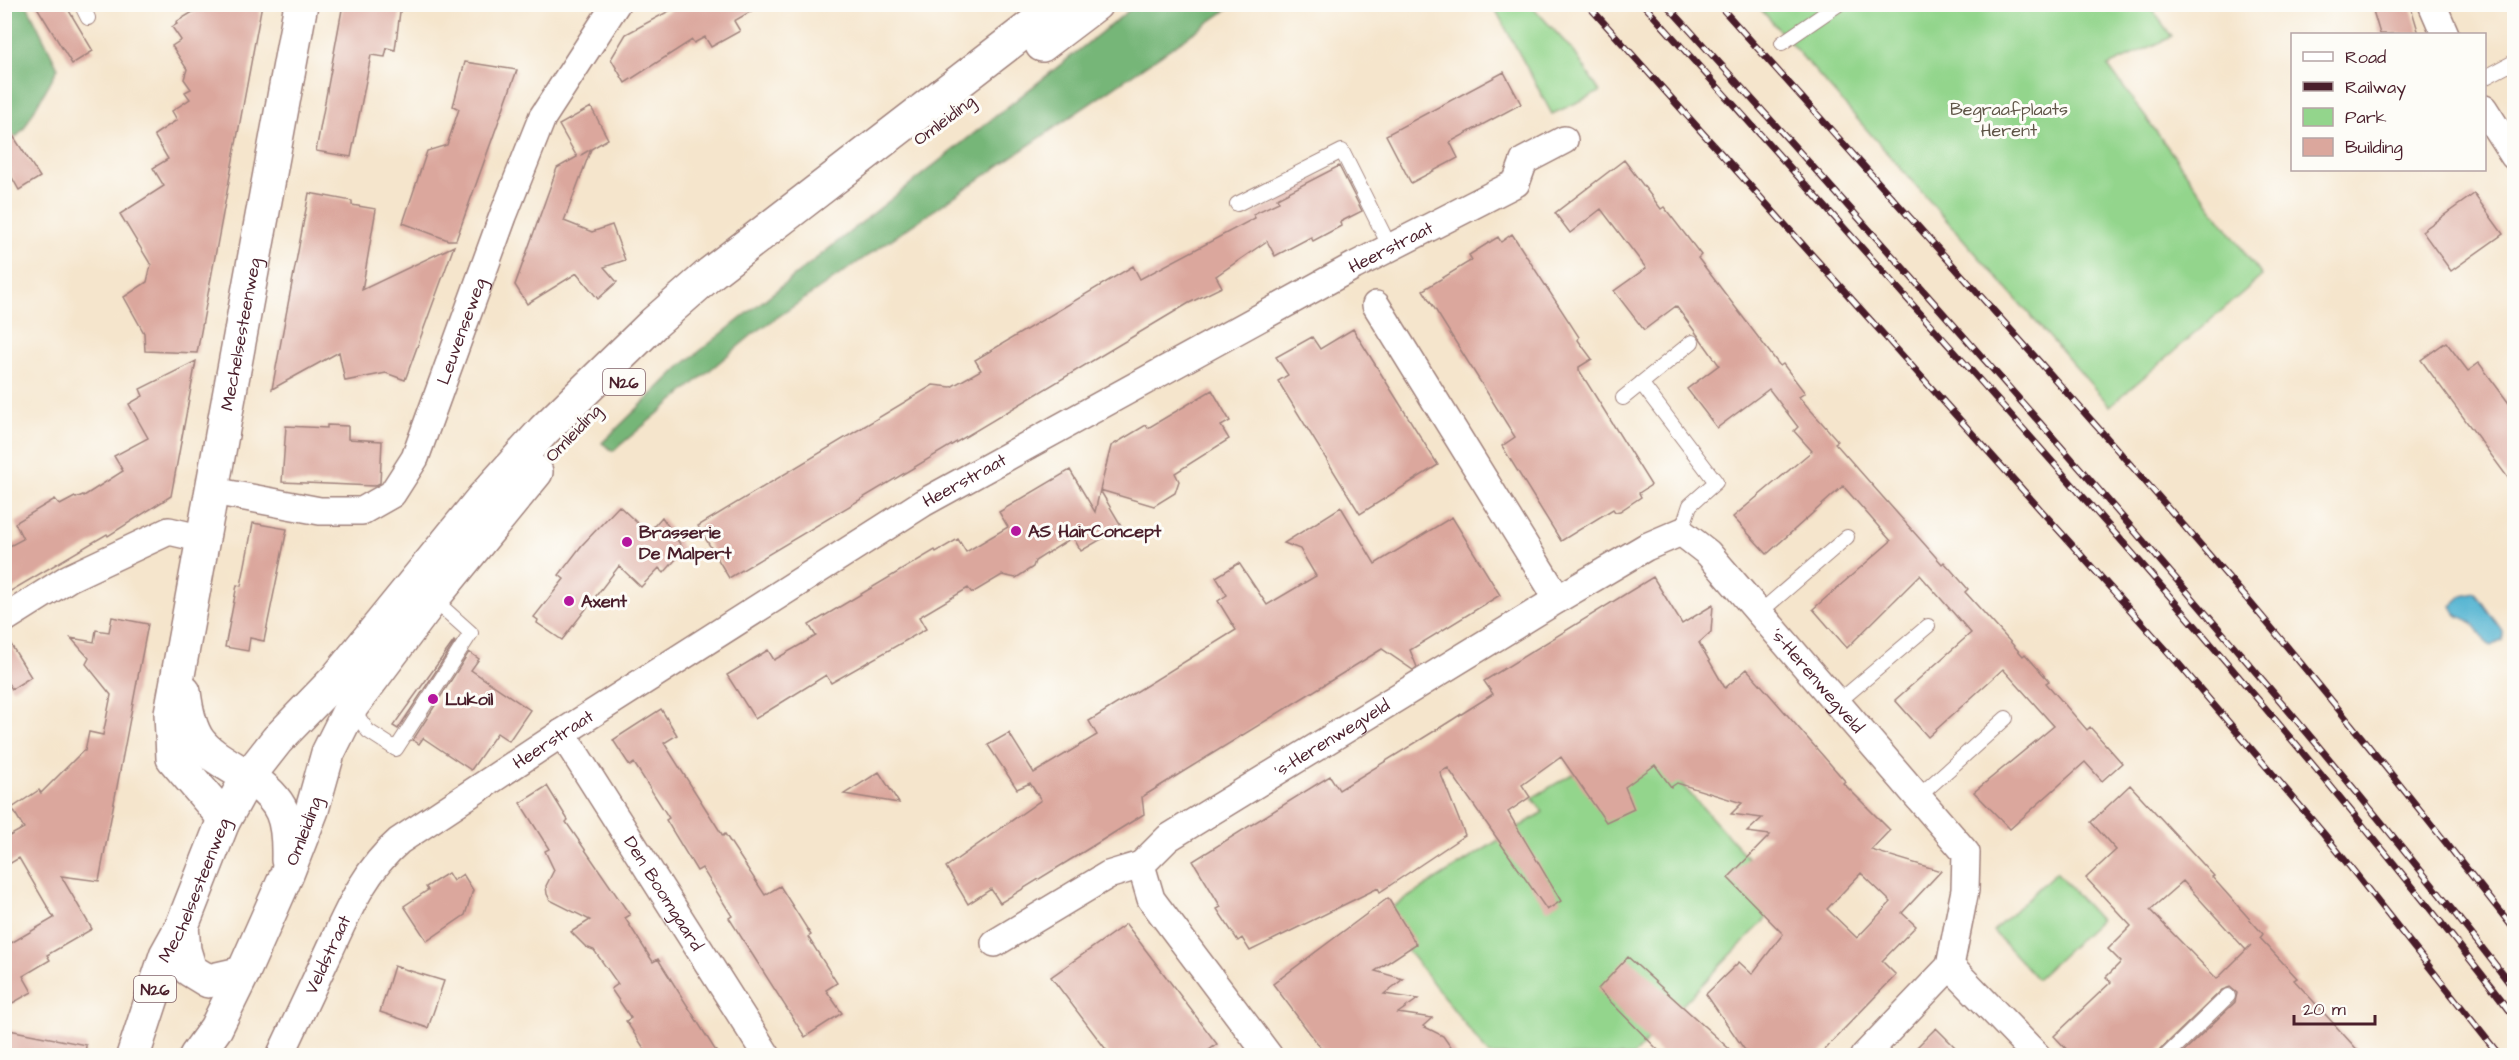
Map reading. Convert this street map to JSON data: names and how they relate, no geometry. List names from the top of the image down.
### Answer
{
  "streets": {
    "main road": ["Omleiding", "Mechelsesteenweg", "N26"],
    "street": [
      "Heerstraat",
      "Leuvenseweg",
      "'s-Herenwegveld",
      "Den Boomgaard",
      "Veldstraat"
    ]
  },
  "crossings": [
    ["Omleiding", "Mechelsesteenweg"],
    ["Omleiding", "N26"],
    ["Heerstraat", "Den Boomgaard"],
    ["Heerstraat", "Veldstraat"],
    ["Leuvenseweg", "Mechelsesteenweg"]
  ],
  "parks": ["Begraafplaats Herent"],
  "places": [
    "AS HairConcept",
    "Brasserie De Malpert",
    "Axent",
    "Lukoil"
  ],
  "legend": [
    "Road",
    "Railway",
    "Park",
    "Building"
  ],
  "scale_bar": "20 m"
}
